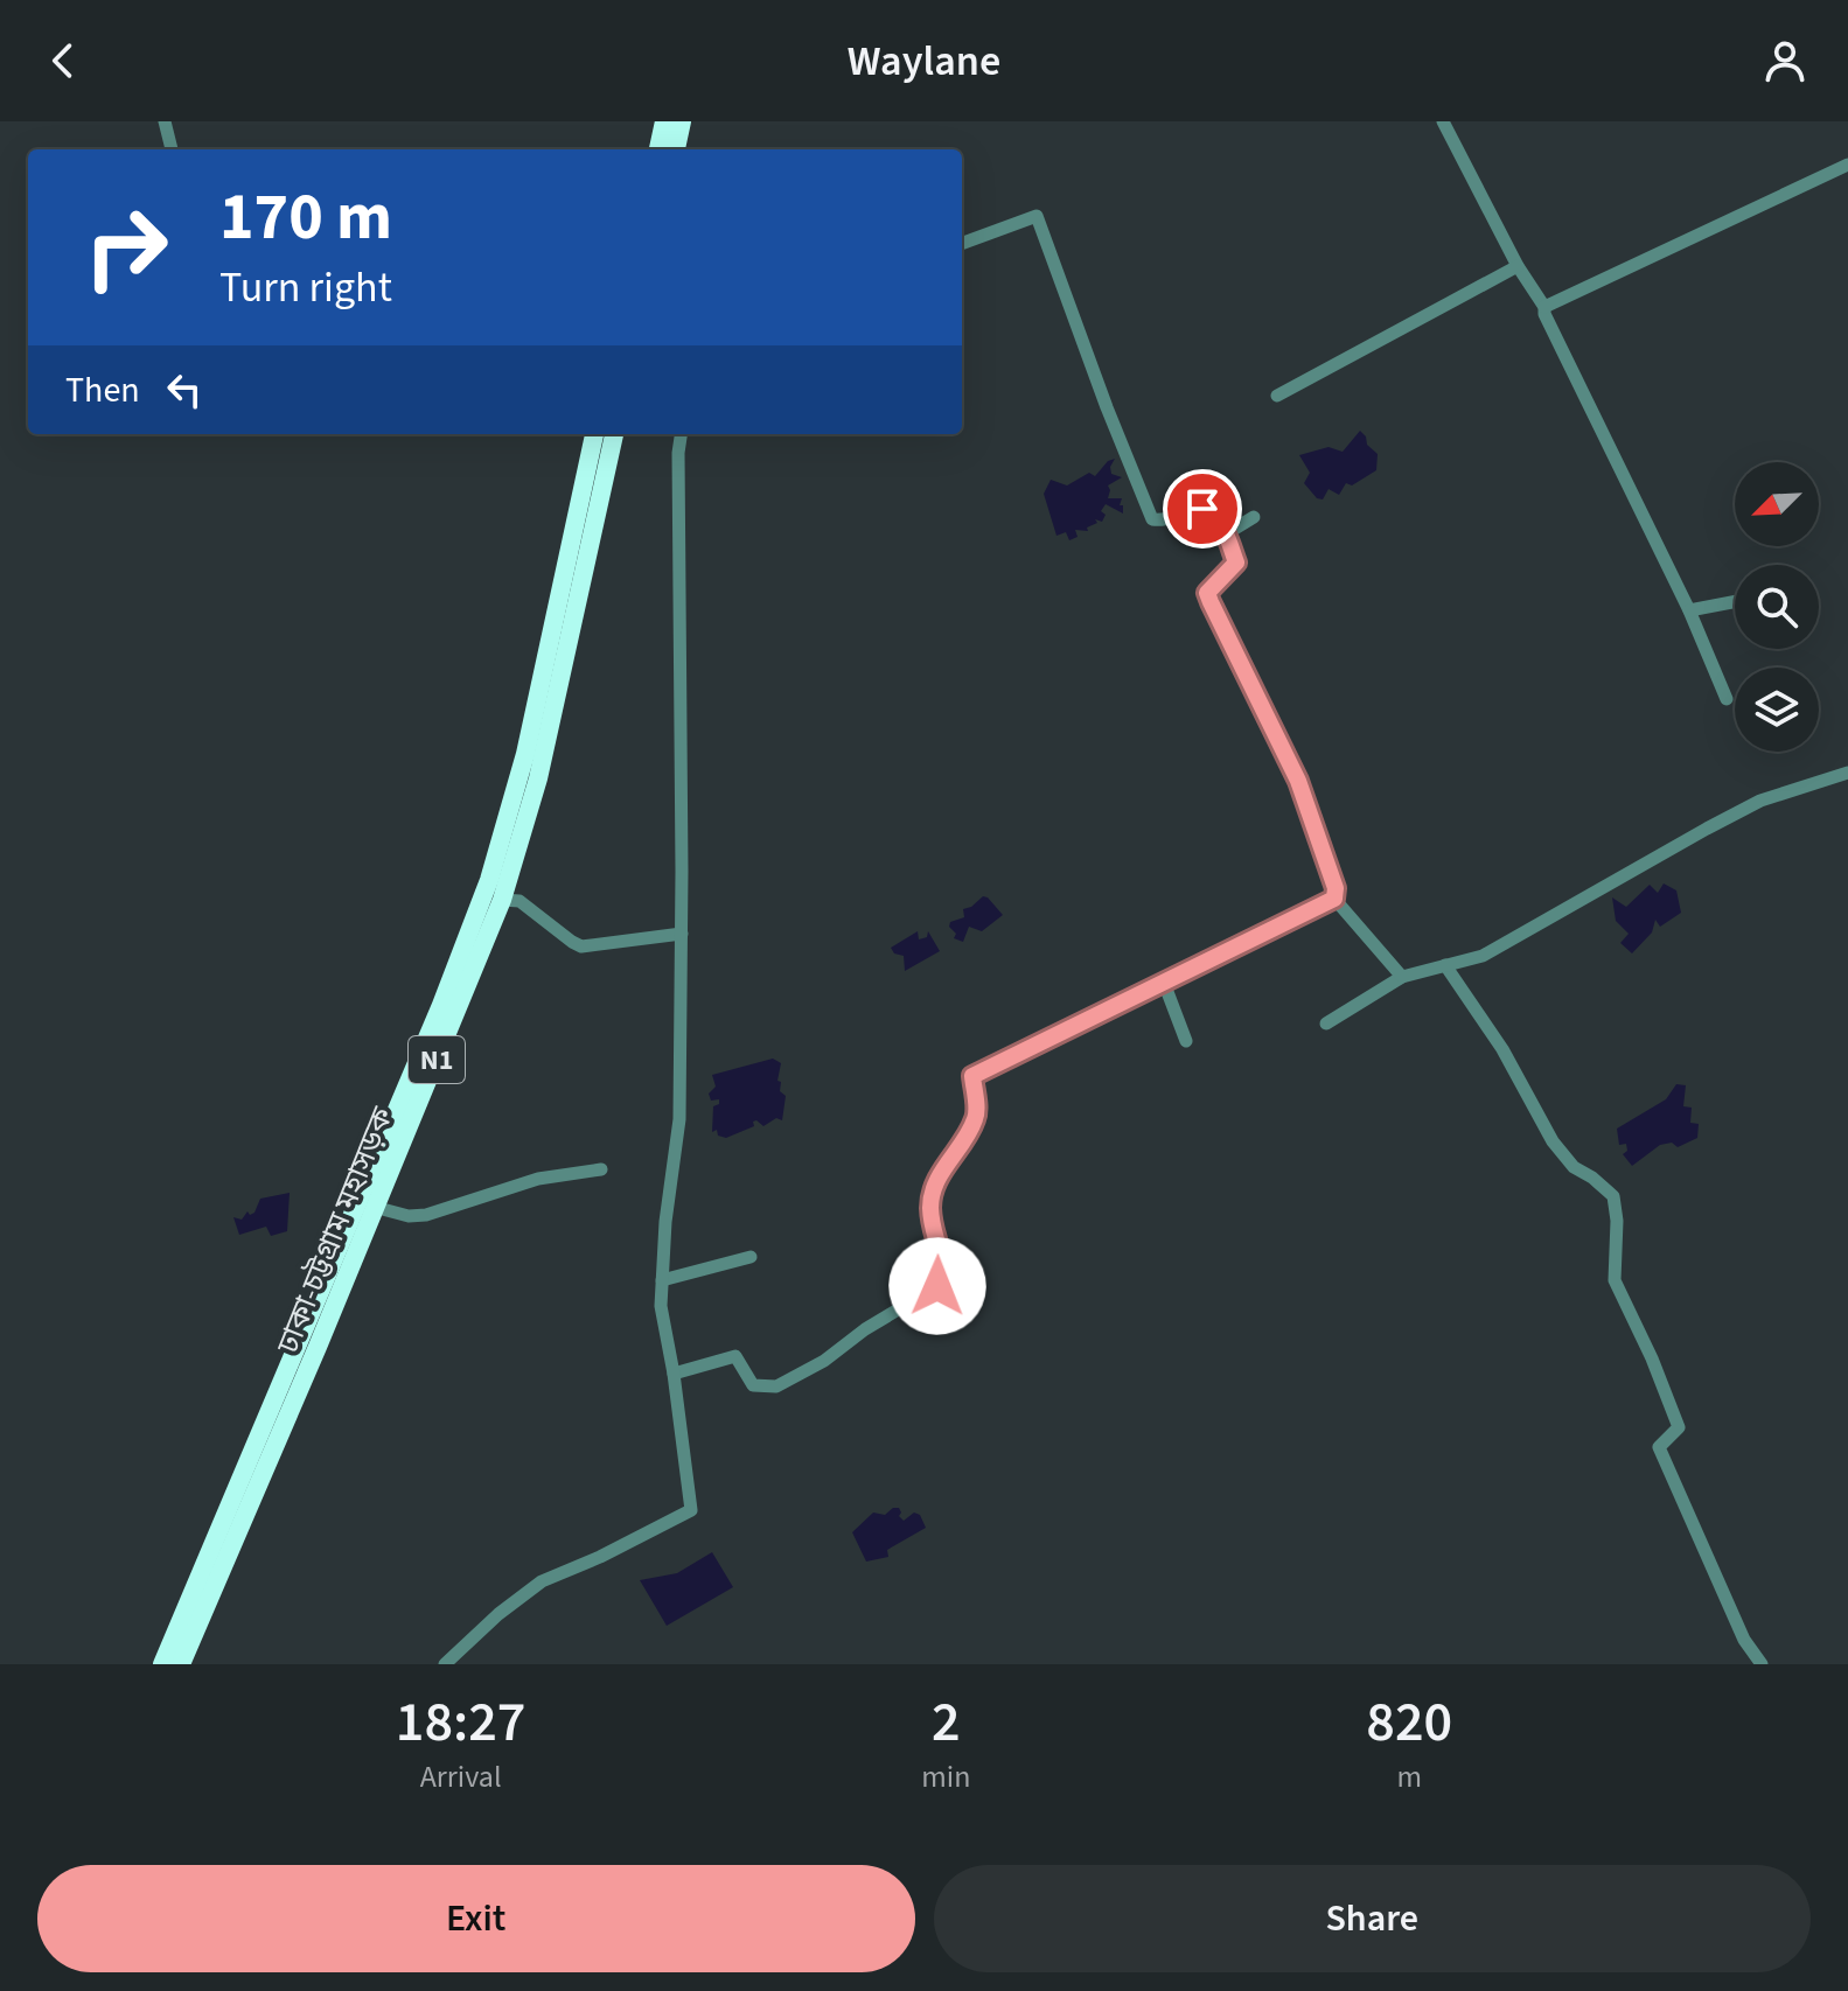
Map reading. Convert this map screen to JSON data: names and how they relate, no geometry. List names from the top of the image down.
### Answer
{
  "streets": {
    "highway": ["N1", "ঢাকা-চট্টগ্রাম মহাসড়ক"]
  },
  "north": "bottom left",
  "page": {
    "header": "Waylane",
    "turn": ["170 m", "Turn right"],
    "then": "Then",
    "eta": [
      "18:27",
      "Arrival",
      "2",
      "min",
      "820",
      "m"
    ],
    "buttons": ["Exit", "Share"]
  }
}
